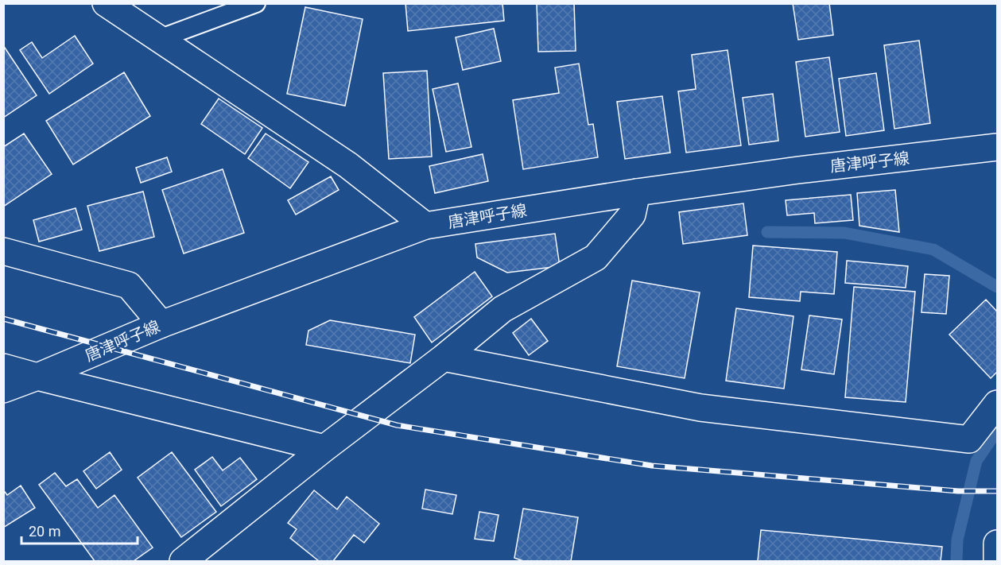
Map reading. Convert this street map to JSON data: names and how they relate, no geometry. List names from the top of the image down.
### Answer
{
  "streets": {
    "street": ["唐津呼子線"]
  },
  "scale_bar": "20 m"
}
